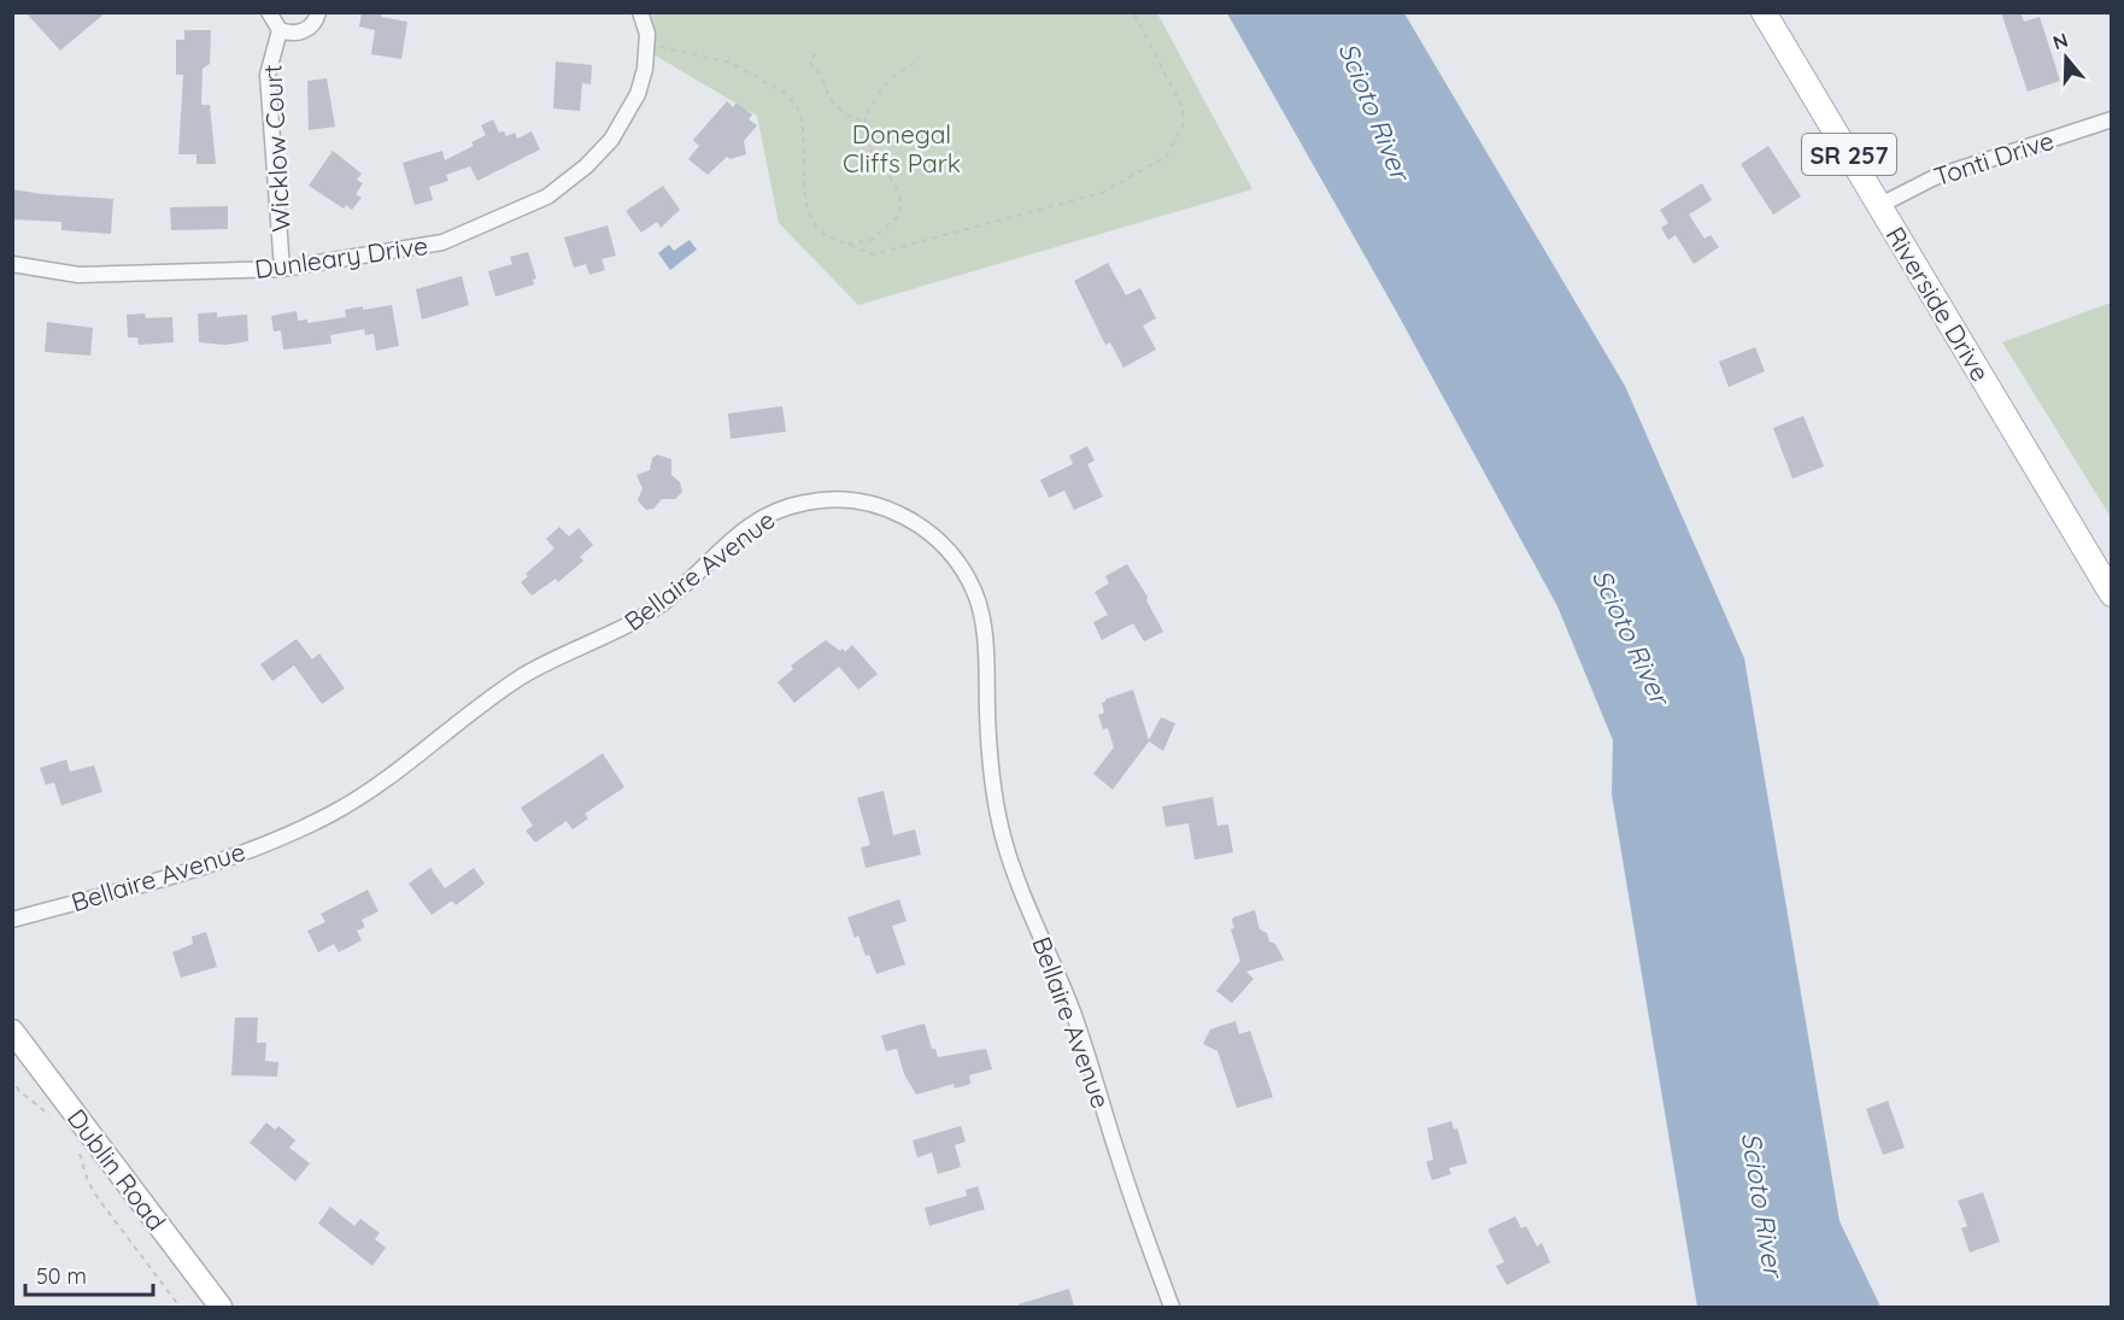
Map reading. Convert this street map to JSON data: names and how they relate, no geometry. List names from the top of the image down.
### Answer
{
  "streets": {
    "main road": ["SR 257", "Riverside Drive", "Dublin Road"],
    "street": [
      "Wicklow Court",
      "Tonti Drive",
      "Dunleary Drive",
      "Bellaire Avenue"
    ]
  },
  "crossings": [
    ["Wicklow Court", "Dunleary Drive"],
    ["Tonti Drive", "Riverside Drive"]
  ],
  "water": ["Scioto River"],
  "parks": ["Donegal Cliffs Park"],
  "scale_bar": "50 m",
  "north": "top"
}
